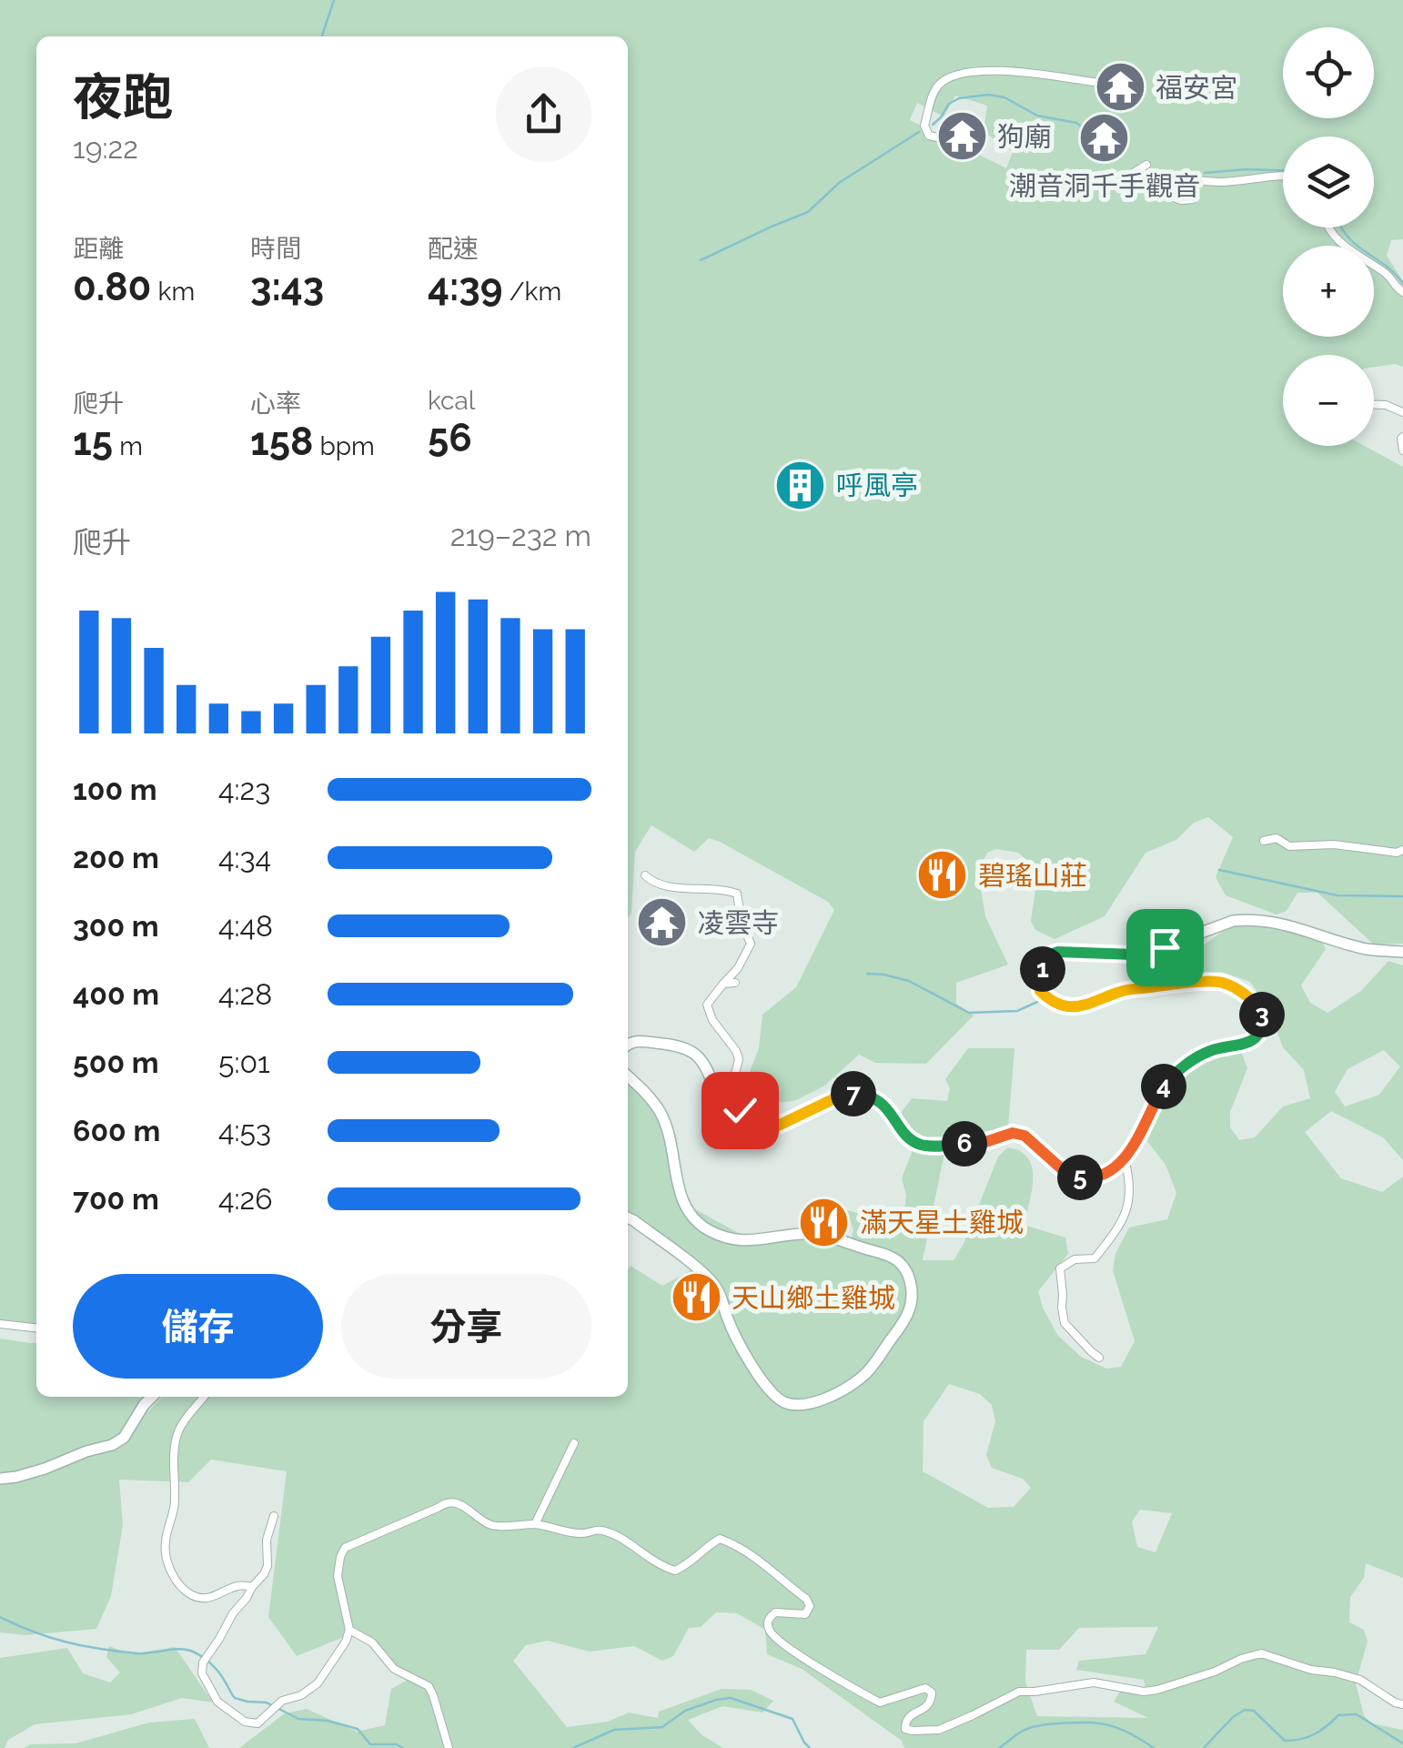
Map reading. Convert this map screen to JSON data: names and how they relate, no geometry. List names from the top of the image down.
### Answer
{
  "places": {
    "temple": [
      "福安宮",
      "狗廟",
      "潮音洞千手觀音",
      "凌雲寺"
    ],
    "building": ["呼風亭"],
    "restaurant": ["碧瑤山莊", "滿天星土雞城", "天山鄉土雞城"]
  },
  "page": {
    "map_buttons": ["+", "−"],
    "heading": ["夜跑", "19:22"],
    "stats": [
      ["距離", "0.80 km"],
      ["時間", "3:43"],
      ["配速", "4:39 /km"],
      ["爬升", "15 m"],
      ["心率", "158 bpm"],
      ["kcal", "56"]
    ],
    "chart": ["爬升", "219–232 m"],
    "list": [
      {
        "name": "100 m",
        "note": "4:23"
      },
      {
        "name": "200 m",
        "note": "4:34"
      },
      {
        "name": "300 m",
        "note": "4:48"
      },
      {
        "name": "400 m",
        "note": "4:28"
      },
      {
        "name": "500 m",
        "note": "5:01"
      },
      {
        "name": "600 m",
        "note": "4:53"
      },
      {
        "name": "700 m",
        "note": "4:26"
      }
    ],
    "pins": [
      "1",
      "3",
      "4",
      "7",
      "6",
      "5"
    ],
    "buttons": ["儲存", "分享"]
  }
}
